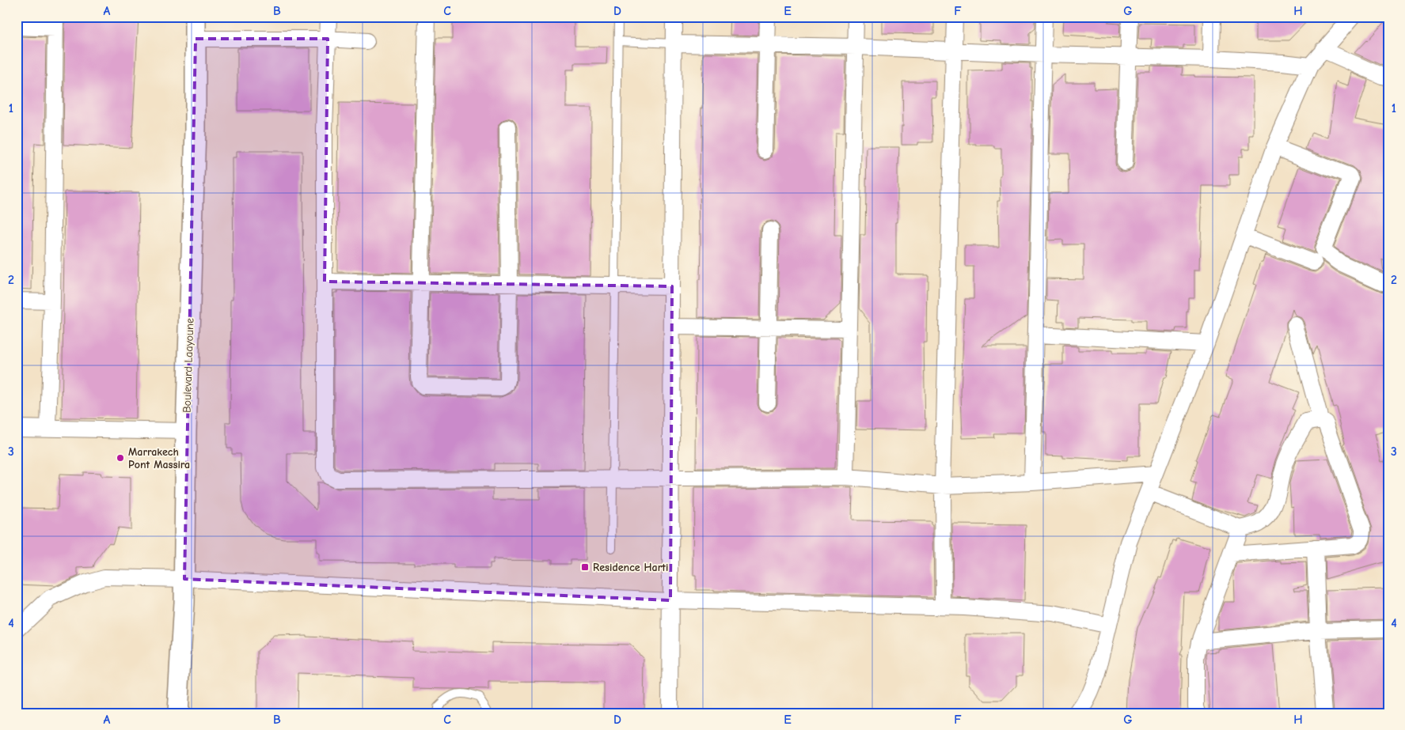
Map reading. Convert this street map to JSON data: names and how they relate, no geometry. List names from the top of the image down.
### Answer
{
  "streets": {
    "street": ["Boulevard Laayoune"]
  },
  "places": {
    "other": ["Marrakech Pont Massira"],
    "transit": ["Residence Harti"]
  },
  "grid": {
    "columns": [
      "A",
      "B",
      "C",
      "D",
      "E",
      "F",
      "G",
      "H"
    ],
    "rows": [
      "1",
      "2",
      "3",
      "4"
    ]
  }
}
